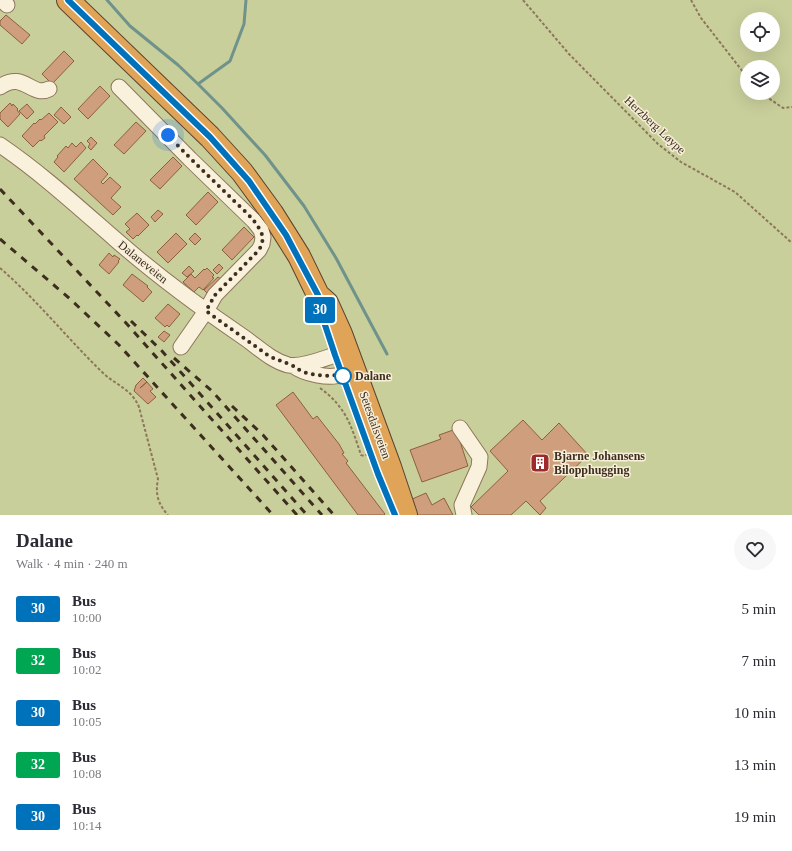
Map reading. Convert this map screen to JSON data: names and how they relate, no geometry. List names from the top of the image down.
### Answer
{
  "streets": {
    "highway": ["Setesdalsveien"],
    "street": ["Dalaneveien"],
    "path": ["Herzberg Løype"]
  },
  "crossings": [
    ["Dalaneveien", "Setesdalsveien"]
  ],
  "places": {
    "other": ["Dalane"],
    "building": ["Bjarne Johansens Bilopphugging"]
  },
  "lines": ["bus line 30"],
  "page": {
    "on_map": "30",
    "heading": ["Dalane", "Walk · 4 min · 240 m"],
    "list": [
      {
        "mark": "30",
        "name": "Bus",
        "note": "10:00",
        "value": "5 min"
      },
      {
        "mark": "32",
        "name": "Bus",
        "note": "10:02",
        "value": "7 min"
      },
      {
        "mark": "30",
        "name": "Bus",
        "note": "10:05",
        "value": "10 min"
      },
      {
        "mark": "32",
        "name": "Bus",
        "note": "10:08",
        "value": "13 min"
      },
      {
        "mark": "30",
        "name": "Bus",
        "note": "10:14",
        "value": "19 min"
      }
    ]
  }
}
